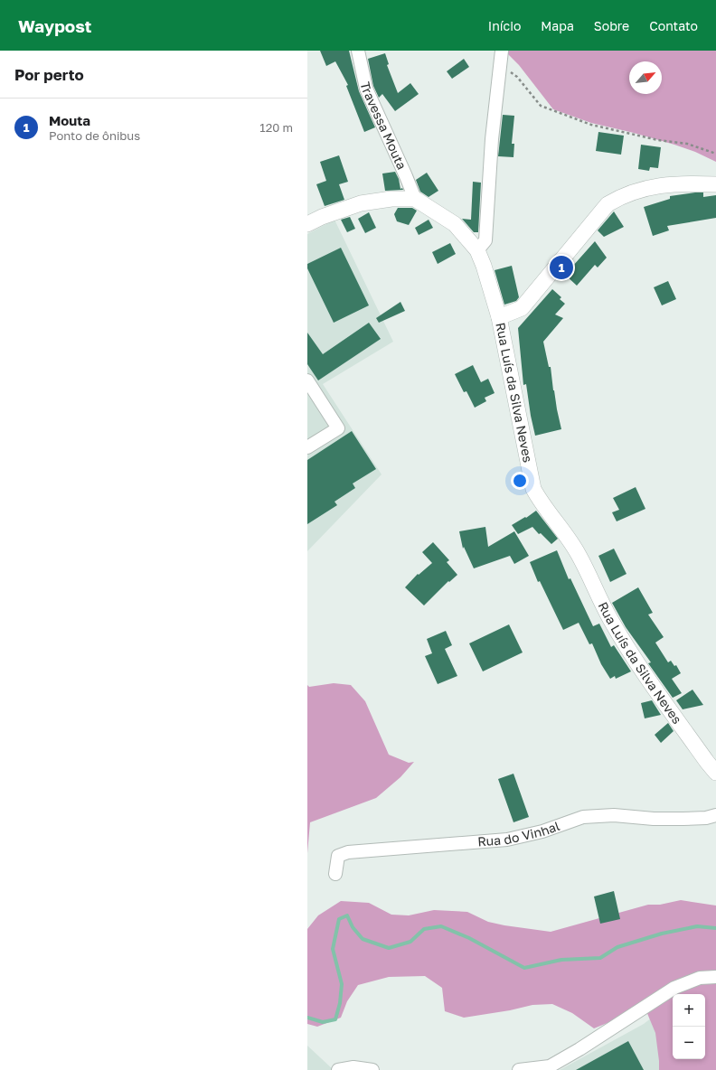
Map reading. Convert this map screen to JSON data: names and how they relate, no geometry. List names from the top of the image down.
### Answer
{
  "streets": {
    "street": ["Travessa Mouta", "Rua Luís da Silva Neves", "Rua do Vinhal"]
  },
  "crossings": [
    ["Travessa Mouta", "Rua Luís da Silva Neves"]
  ],
  "north": "top right",
  "page": {
    "header": "Waypost",
    "nav": [
      "Início",
      "Mapa",
      "Sobre",
      "Contato"
    ],
    "heading": "Por perto",
    "list": [
      {
        "mark": "1",
        "name": "Mouta",
        "note": "Ponto de ônibus",
        "value": "120 m"
      }
    ],
    "pins": "1",
    "map_buttons": ["+", "−"]
  }
}
